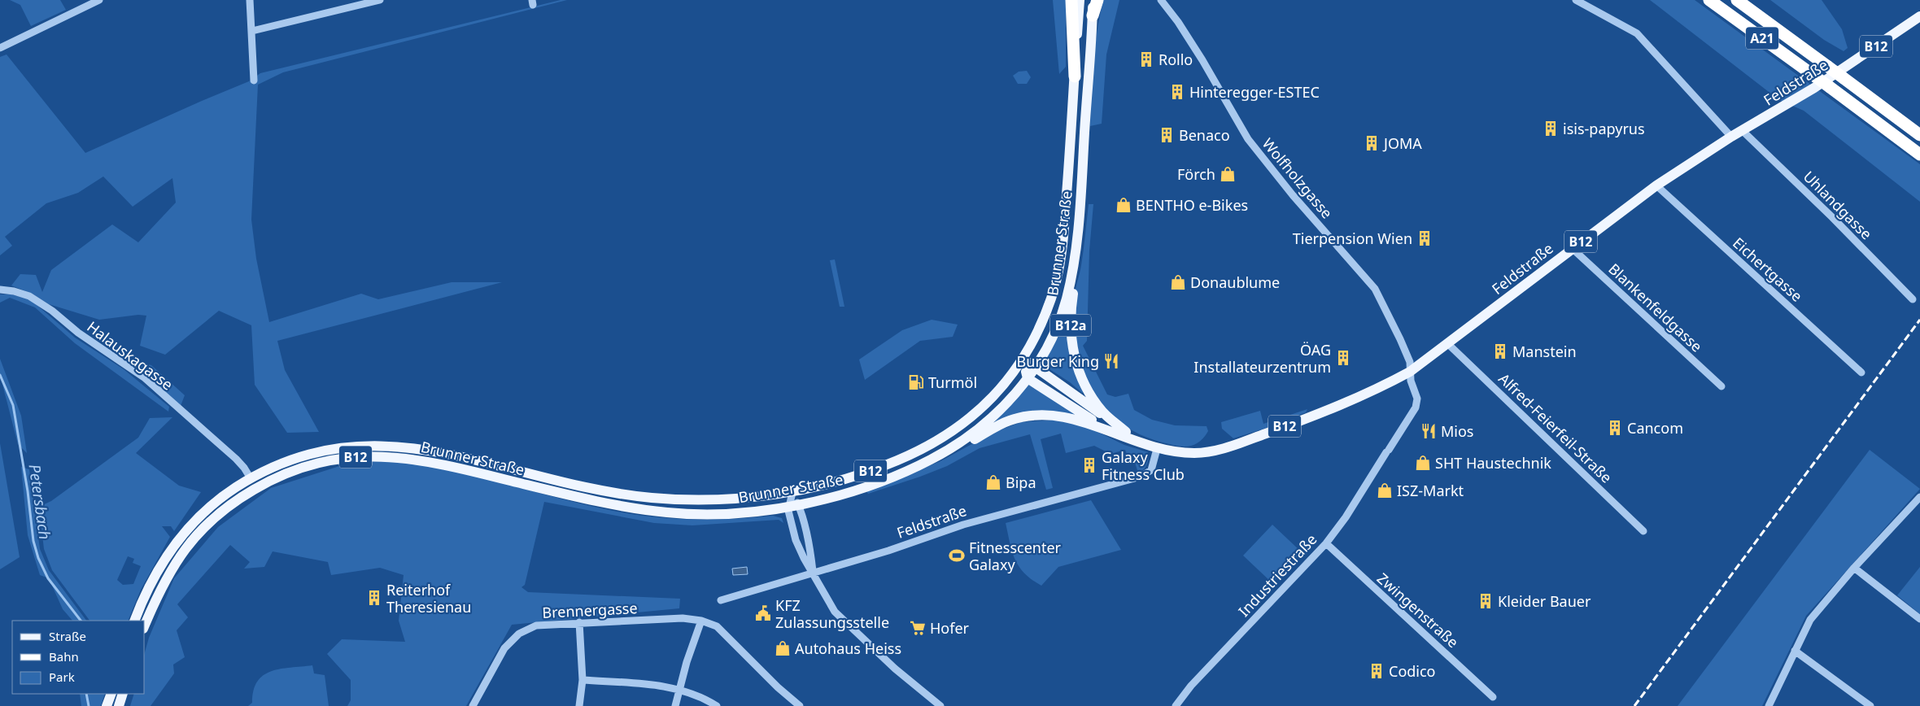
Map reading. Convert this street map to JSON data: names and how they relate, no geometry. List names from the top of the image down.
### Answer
{
  "streets": {
    "highway": ["A21"],
    "main road": [
      "B12",
      "Feldstraße",
      "Brunner Straße",
      "B12a"
    ],
    "street": [
      "Wolfholzgasse",
      "Uhlandgasse",
      "Eichertgasse",
      "Blankenfeldgasse",
      "Halauskagasse",
      "Alfred-Feierfeil-Straße",
      "Industriestraße",
      "Brennergasse",
      "Zwingenstraße"
    ]
  },
  "crossings": [
    ["Feldstraße", "Wolfholzgasse"],
    ["Feldstraße", "Uhlandgasse"],
    ["Feldstraße", "Eichertgasse"],
    ["Feldstraße", "Blankenfeldgasse"],
    ["Feldstraße", "B12a"],
    ["Feldstraße", "Alfred-Feierfeil-Straße"],
    ["Feldstraße", "Industriestraße"],
    ["Wolfholzgasse", "Industriestraße"],
    ["Brunner Straße", "B12a"],
    ["Brunner Straße", "Halauskagasse"],
    ["Industriestraße", "Zwingenstraße"]
  ],
  "water": ["Petersbach"],
  "places": {
    "building": [
      "Rollo",
      "Hinteregger-ESTEC",
      "isis-papyrus",
      "Benaco",
      "JOMA",
      "Tierpension Wien",
      "Manstein",
      "ÖAG Installateurzentrum",
      "Cancom",
      "Galaxy Fitness Club",
      "Reiterhof Theresienau",
      "Kleider Bauer",
      "Codico"
    ],
    "shop": [
      "Förch",
      "BENTHO e-Bikes",
      "Donaublume",
      "SHT Haustechnik",
      "Bipa",
      "ISZ-Markt",
      "Autohaus Heiss"
    ],
    "restaurant": ["Burger King", "Mios"],
    "fuel station": ["Turmöl"],
    "sports": ["Fitnesscenter Galaxy"],
    "public building": ["KFZ Zulassungsstelle"],
    "supermarket": ["Hofer"]
  },
  "legend": ["Straße", "Bahn", "Park"]
}
